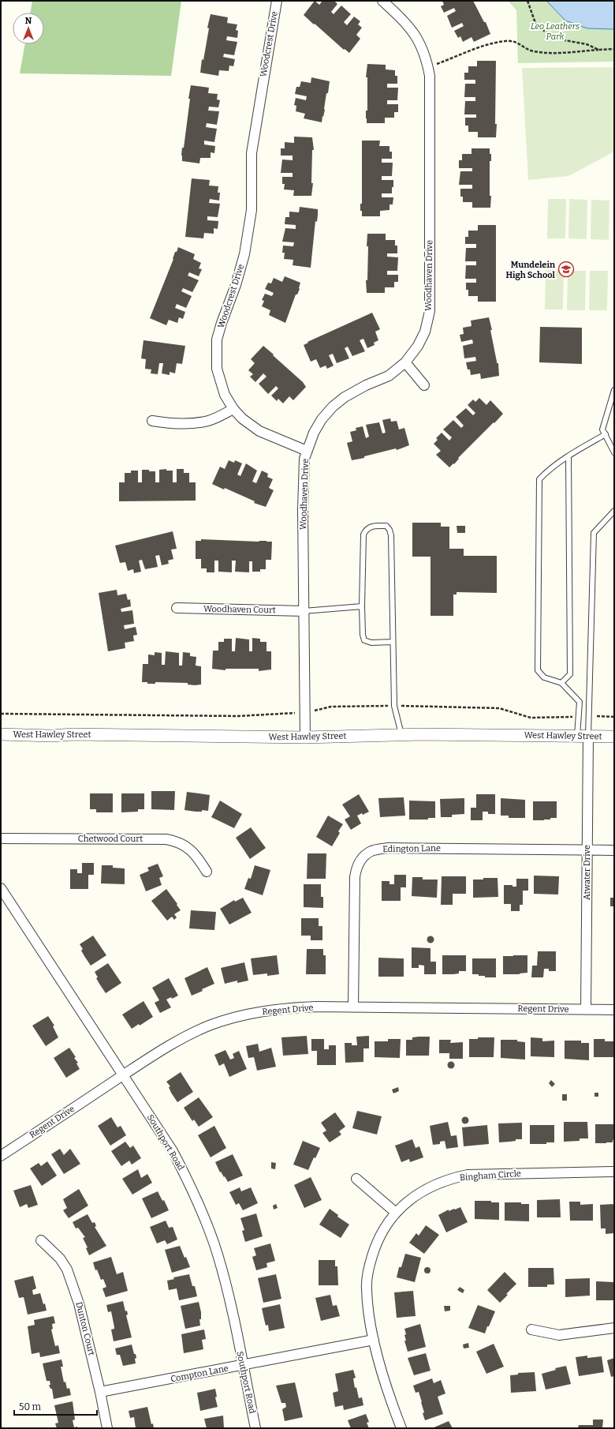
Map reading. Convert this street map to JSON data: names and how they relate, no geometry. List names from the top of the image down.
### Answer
{
  "streets": {
    "street": [
      "Woodcrest Drive",
      "Woodhaven Drive",
      "Woodhaven Court",
      "West Hawley Street",
      "Chetwood Court",
      "Edington Lane",
      "Atwater Drive",
      "Regent Drive",
      "Southport Road",
      "Bingham Circle",
      "Dunton Court",
      "Compton Lane"
    ]
  },
  "crossings": [
    ["Woodcrest Drive", "Woodhaven Drive"],
    ["Woodhaven Drive", "Woodhaven Court"],
    ["Woodhaven Drive", "West Hawley Street"],
    ["West Hawley Street", "Atwater Drive"],
    ["Edington Lane", "Atwater Drive"],
    ["Edington Lane", "Regent Drive"],
    ["Atwater Drive", "Regent Drive"],
    ["Regent Drive", "Southport Road"],
    ["Southport Road", "Compton Lane"],
    ["Bingham Circle", "Compton Lane"],
    ["Dunton Court", "Compton Lane"]
  ],
  "parks": ["Leo Leathers Park"],
  "places": {
    "school or university": ["Mundelein High School"]
  },
  "scale_bar": "50 m",
  "north": "top"
}
